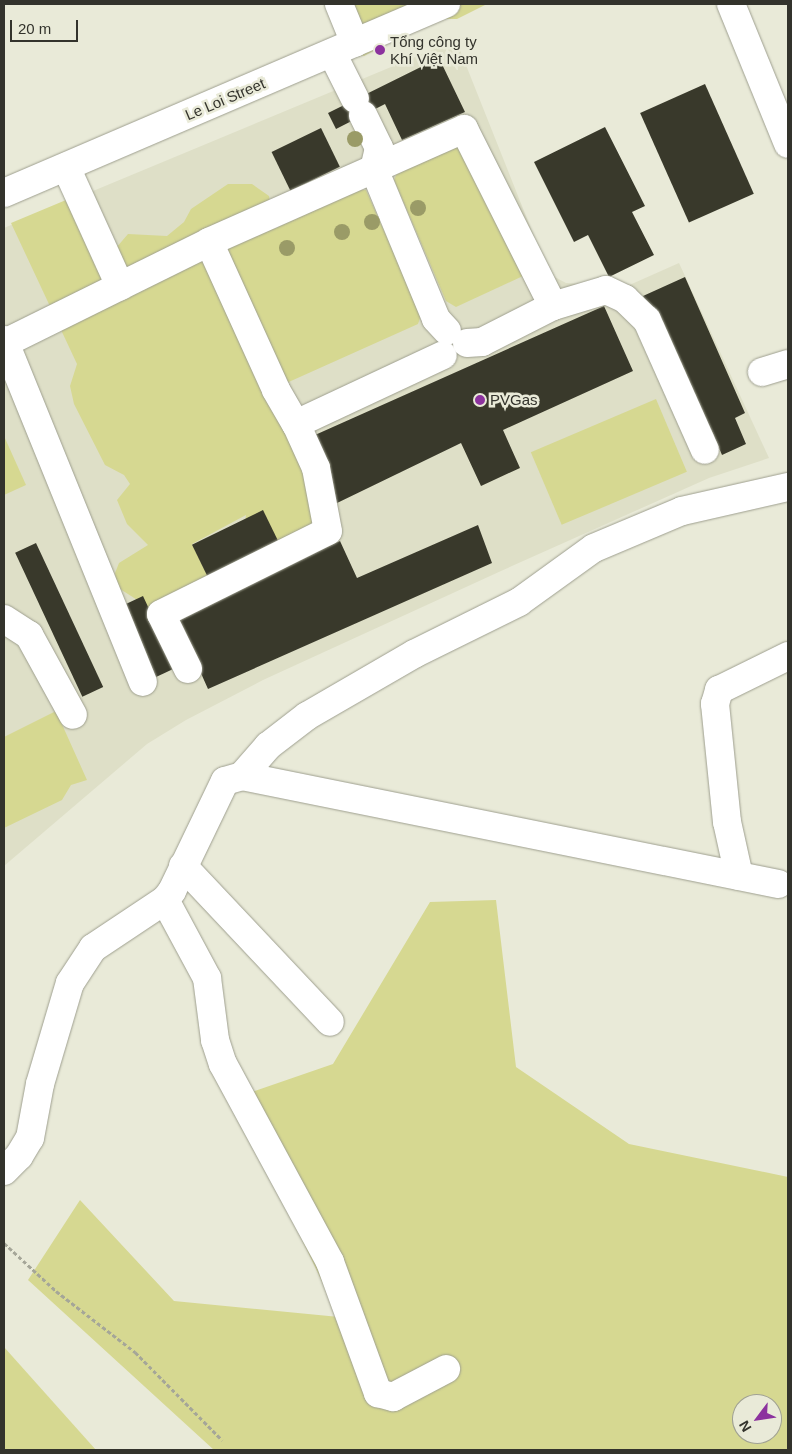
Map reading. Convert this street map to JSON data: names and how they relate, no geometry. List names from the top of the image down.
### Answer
{
  "streets": {
    "main road": ["Le Loi Street"]
  },
  "places": ["Tổng công ty Khí Việt Nam", "PVGas"],
  "scale_bar": "20 m",
  "north": "bottom left"
}
